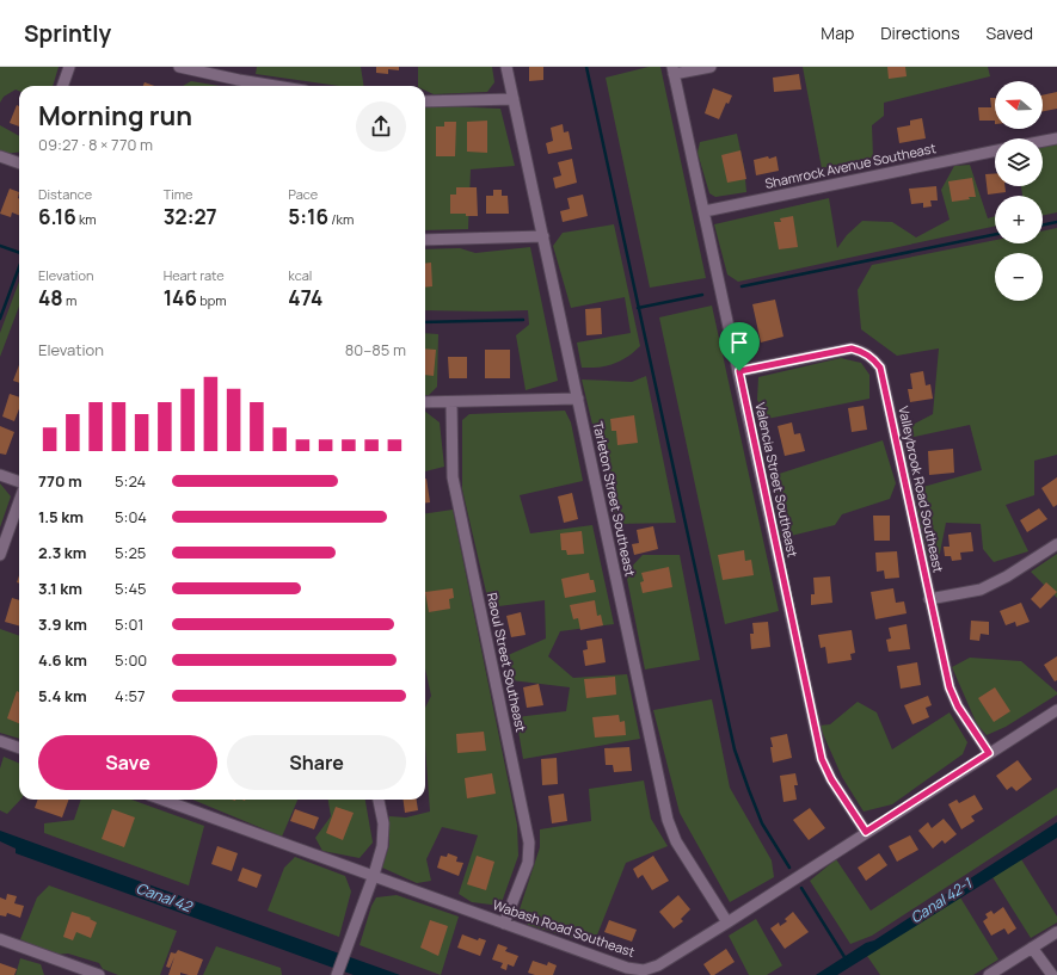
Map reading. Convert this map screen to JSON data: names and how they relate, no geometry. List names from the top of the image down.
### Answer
{
  "streets": {
    "street": [
      "Shamrock Avenue Southeast",
      "Valencia Street Southeast",
      "Valleybrook Road Southeast",
      "Tarleton Street Southeast",
      "Raoul Street Southeast",
      "Wabash Road Southeast"
    ]
  },
  "crossings": [
    ["Shamrock Avenue Southeast", "Valencia Street Southeast"],
    ["Valencia Street Southeast", "Valleybrook Road Southeast"],
    ["Valencia Street Southeast", "Wabash Road Southeast"],
    ["Valleybrook Road Southeast", "Wabash Road Southeast"],
    ["Tarleton Street Southeast", "Wabash Road Southeast"],
    ["Raoul Street Southeast", "Wabash Road Southeast"]
  ],
  "water": ["Canal 42", "Canal 42-1"],
  "north": "left",
  "page": {
    "header": "Sprintly",
    "nav": ["Map", "Directions", "Saved"],
    "map_buttons": ["+", "−"],
    "heading": ["Morning run", "09:27 · 8 × 770 m"],
    "stats": [
      ["Distance", "6.16 km"],
      ["Time", "32:27"],
      ["Pace", "5:16 /km"],
      ["Elevation", "48 m"],
      ["Heart rate", "146 bpm"],
      ["kcal", "474"]
    ],
    "chart": ["Elevation", "80–85 m"],
    "list": [
      {
        "name": "770 m",
        "note": "5:24"
      },
      {
        "name": "1.5 km",
        "note": "5:04"
      },
      {
        "name": "2.3 km",
        "note": "5:25"
      },
      {
        "name": "3.1 km",
        "note": "5:45"
      },
      {
        "name": "3.9 km",
        "note": "5:01"
      },
      {
        "name": "4.6 km",
        "note": "5:00"
      },
      {
        "name": "5.4 km",
        "note": "4:57"
      }
    ],
    "buttons": ["Save", "Share"]
  }
}
